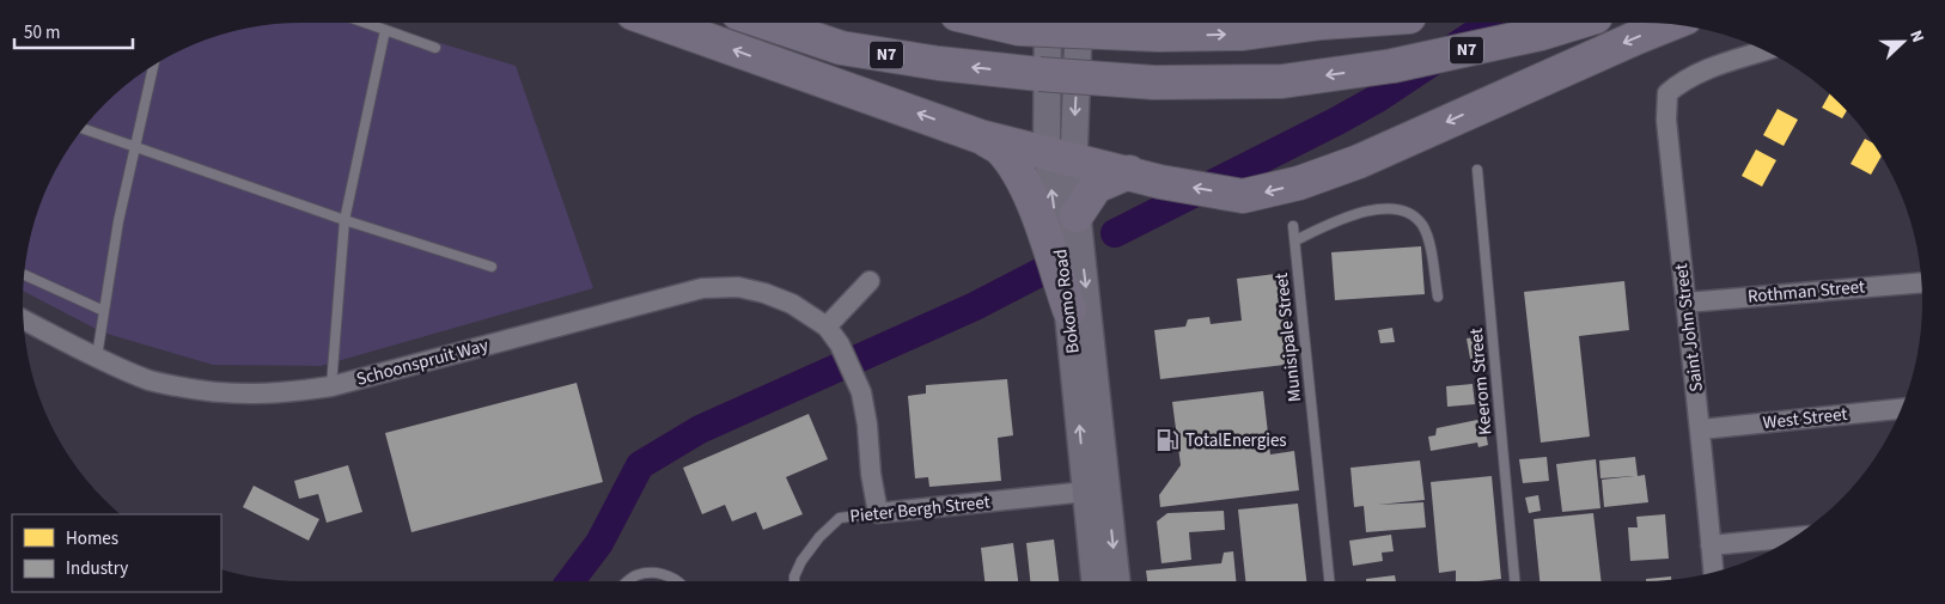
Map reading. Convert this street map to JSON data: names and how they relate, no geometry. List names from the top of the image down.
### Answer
{
  "streets": {
    "highway": ["N7"],
    "main road": ["Bokomo Road"],
    "street": [
      "Rothman Street",
      "Saint John Street",
      "Schoonspruit Way",
      "West Street",
      "Pieter Bergh Street"
    ],
    "lane": ["Munisipale Street", "Keerom Street"]
  },
  "crossings": [
    ["Rothman Street", "Saint John Street"],
    ["Bokomo Road", "Pieter Bergh Street"],
    ["Saint John Street", "West Street"],
    ["Schoonspruit Way", "Pieter Bergh Street"]
  ],
  "places": {
    "fuel station": ["TotalEnergies"]
  },
  "legend": ["Homes", "Industry"],
  "scale_bar": "50 m",
  "north": "right"
}
